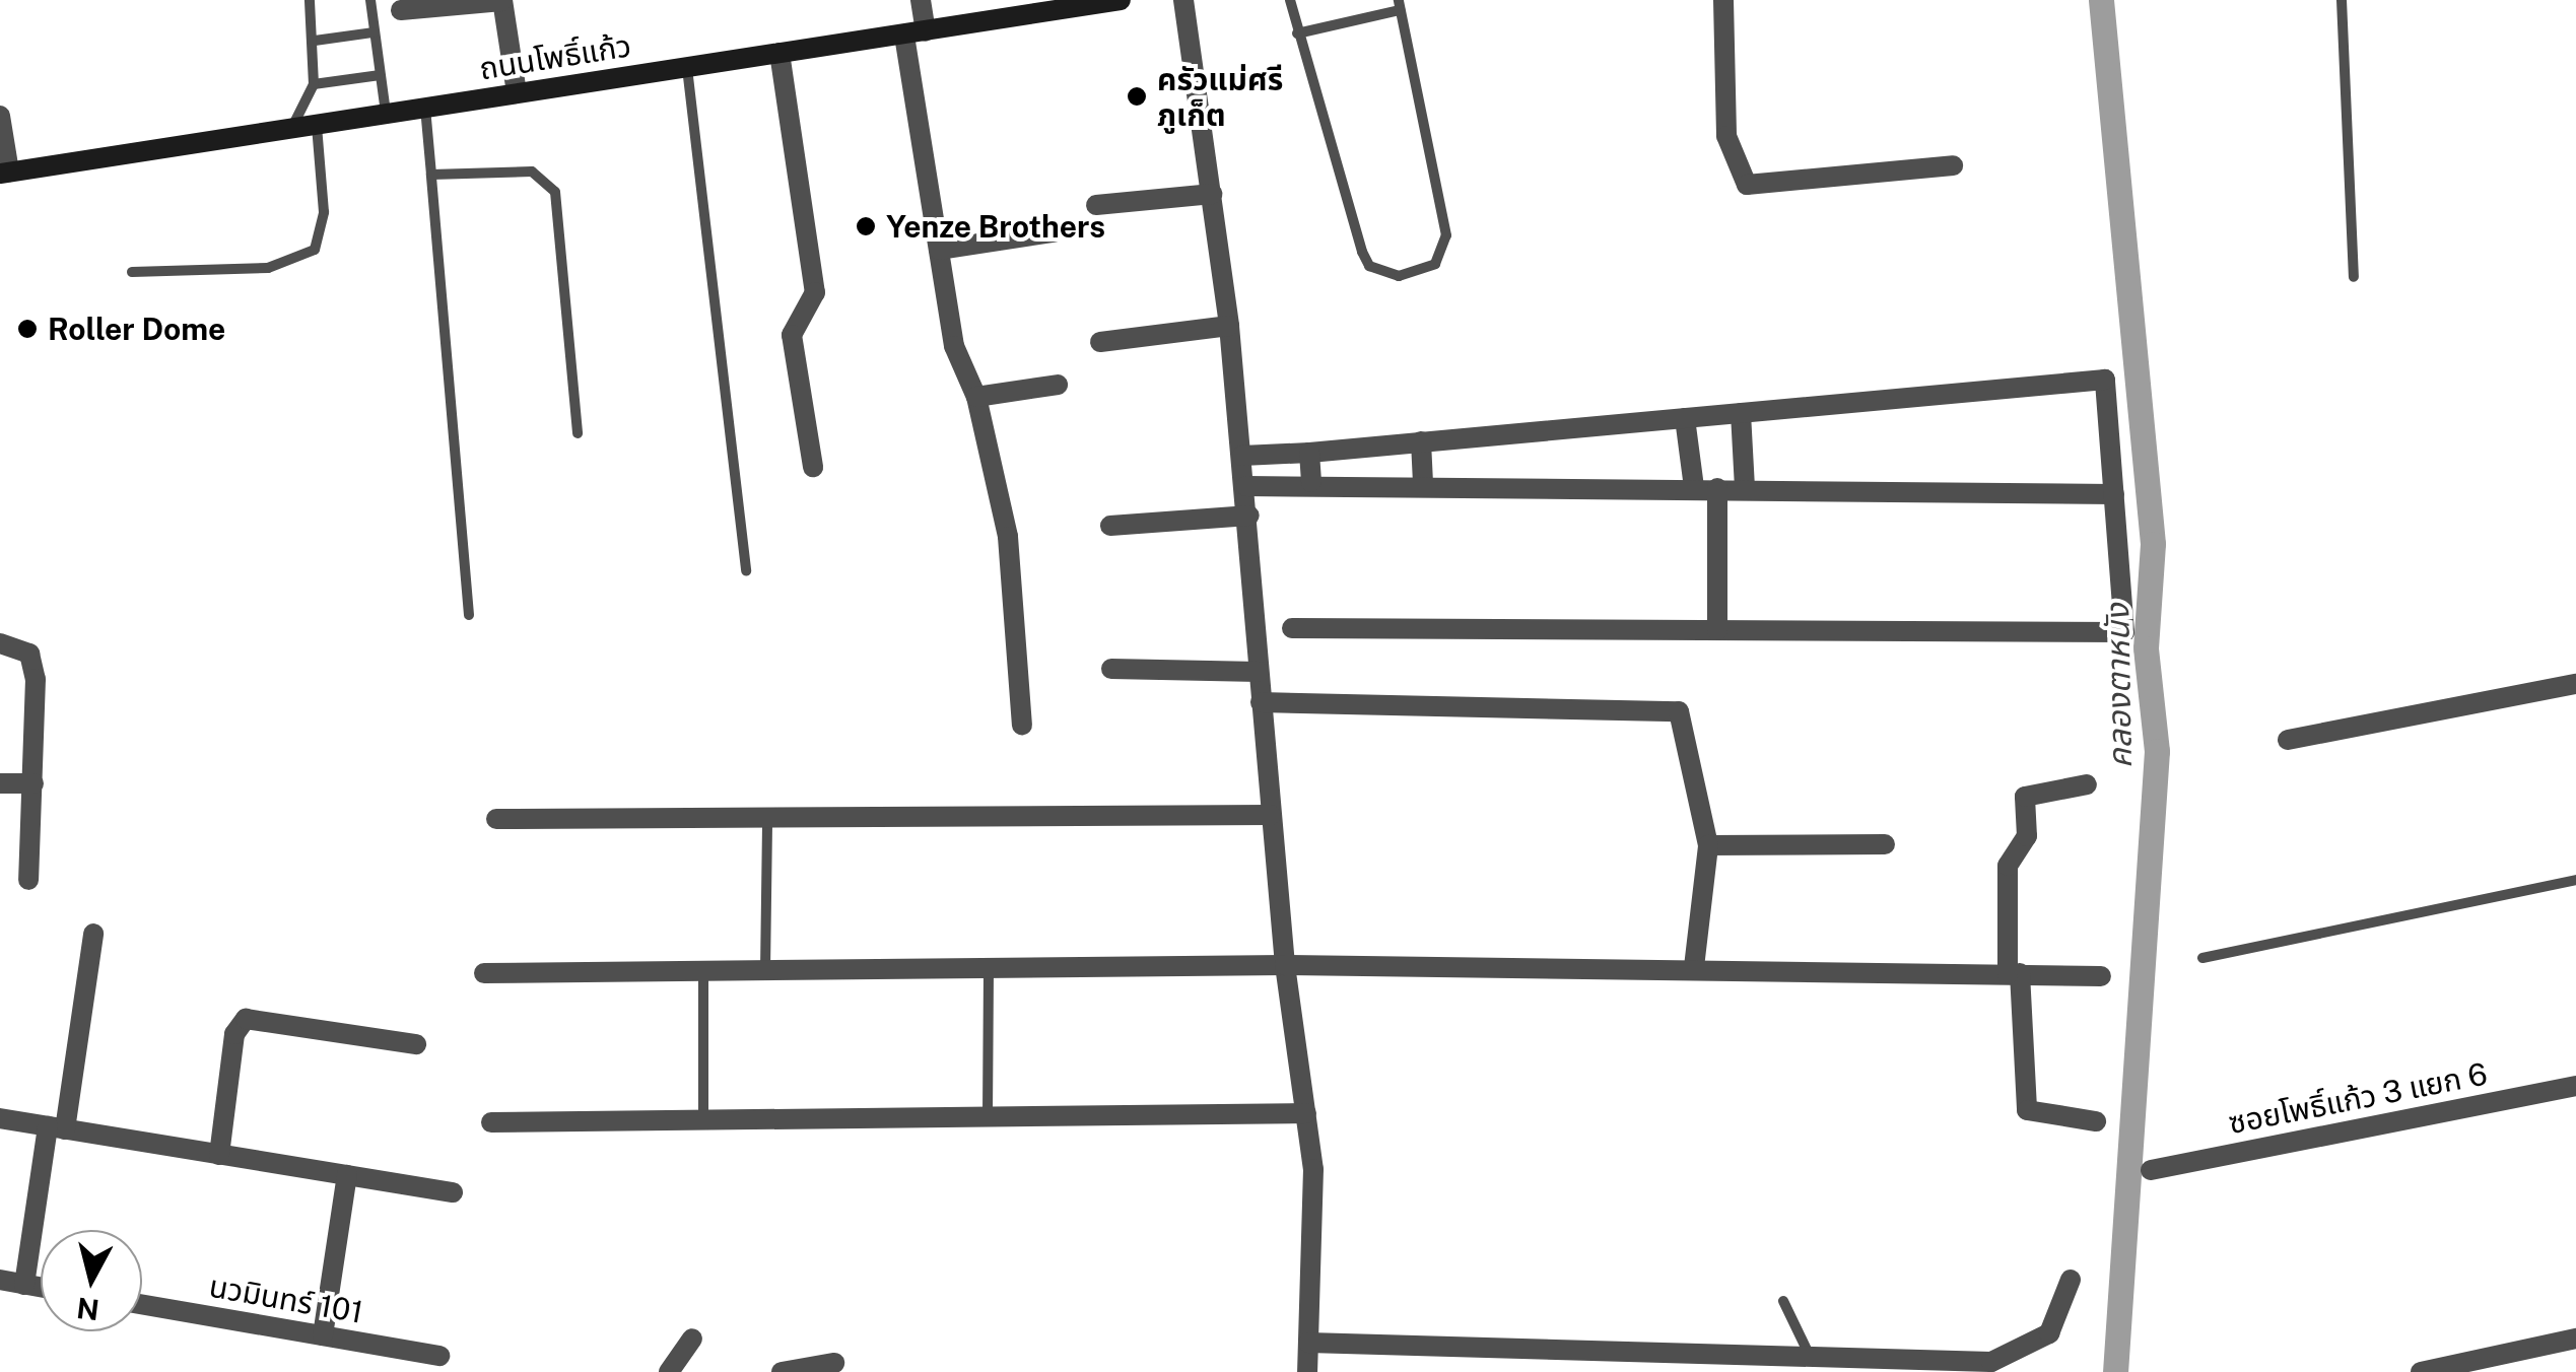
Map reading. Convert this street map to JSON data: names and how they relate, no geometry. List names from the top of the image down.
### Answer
{
  "streets": {
    "street": ["ถนนโพธิ์แก้ว", "ซอยโพธิ์แก้ว 3 แยก 6", "นวมินทร์ 101"]
  },
  "water": ["คลองตาหนัง"],
  "places": ["ครัวแม่ศรี ภูเก็ต", "Yenze Brothers", "Roller Dome"],
  "north": "bottom"
}
